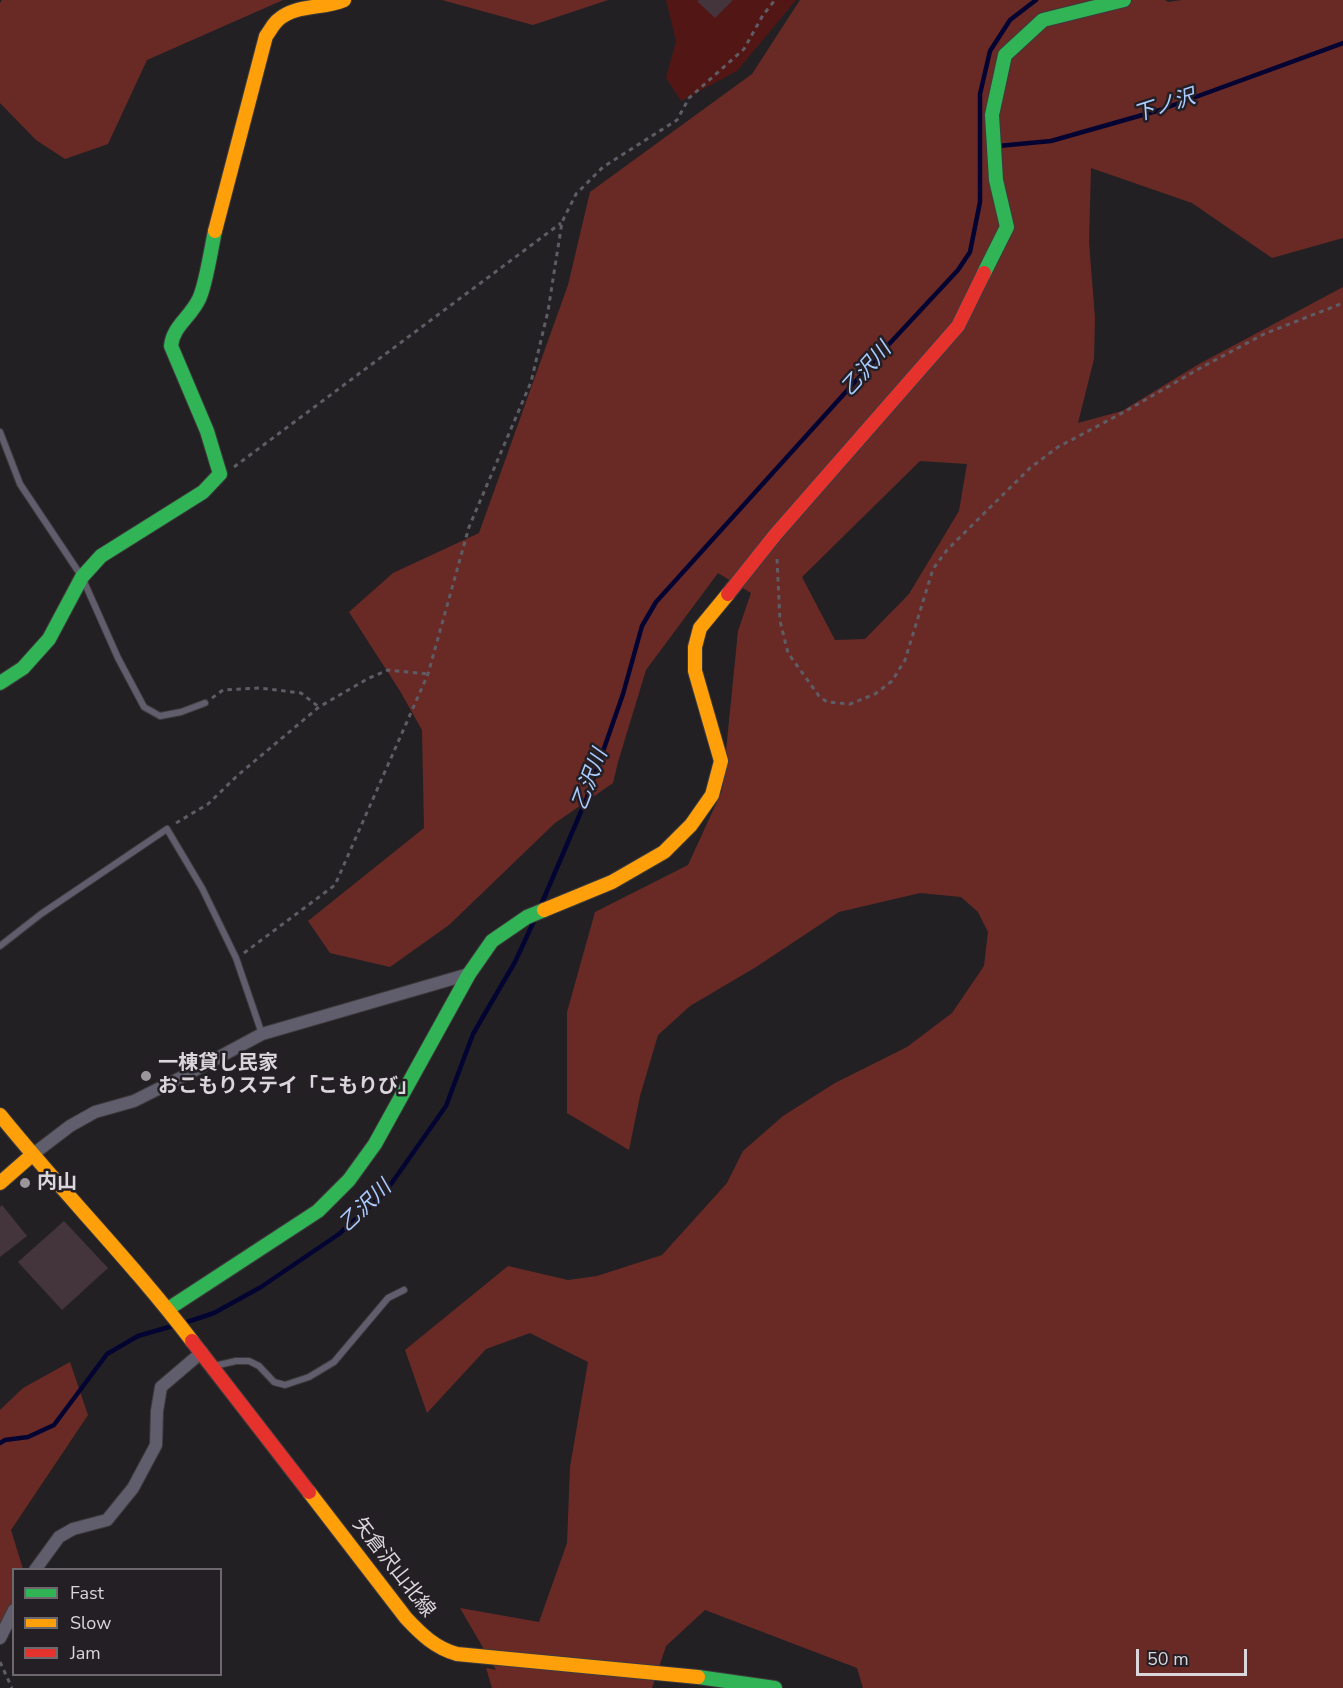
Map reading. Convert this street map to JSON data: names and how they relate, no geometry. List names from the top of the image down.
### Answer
{
  "streets": {
    "street": ["矢倉沢山北線"]
  },
  "water": ["下ノ沢", "乙沢川"],
  "places": ["一棟貸し民家 おこもりステイ「こもりび」", "内山"],
  "legend": ["Fast", "Slow", "Jam"],
  "scale_bar": "50 m"
}
